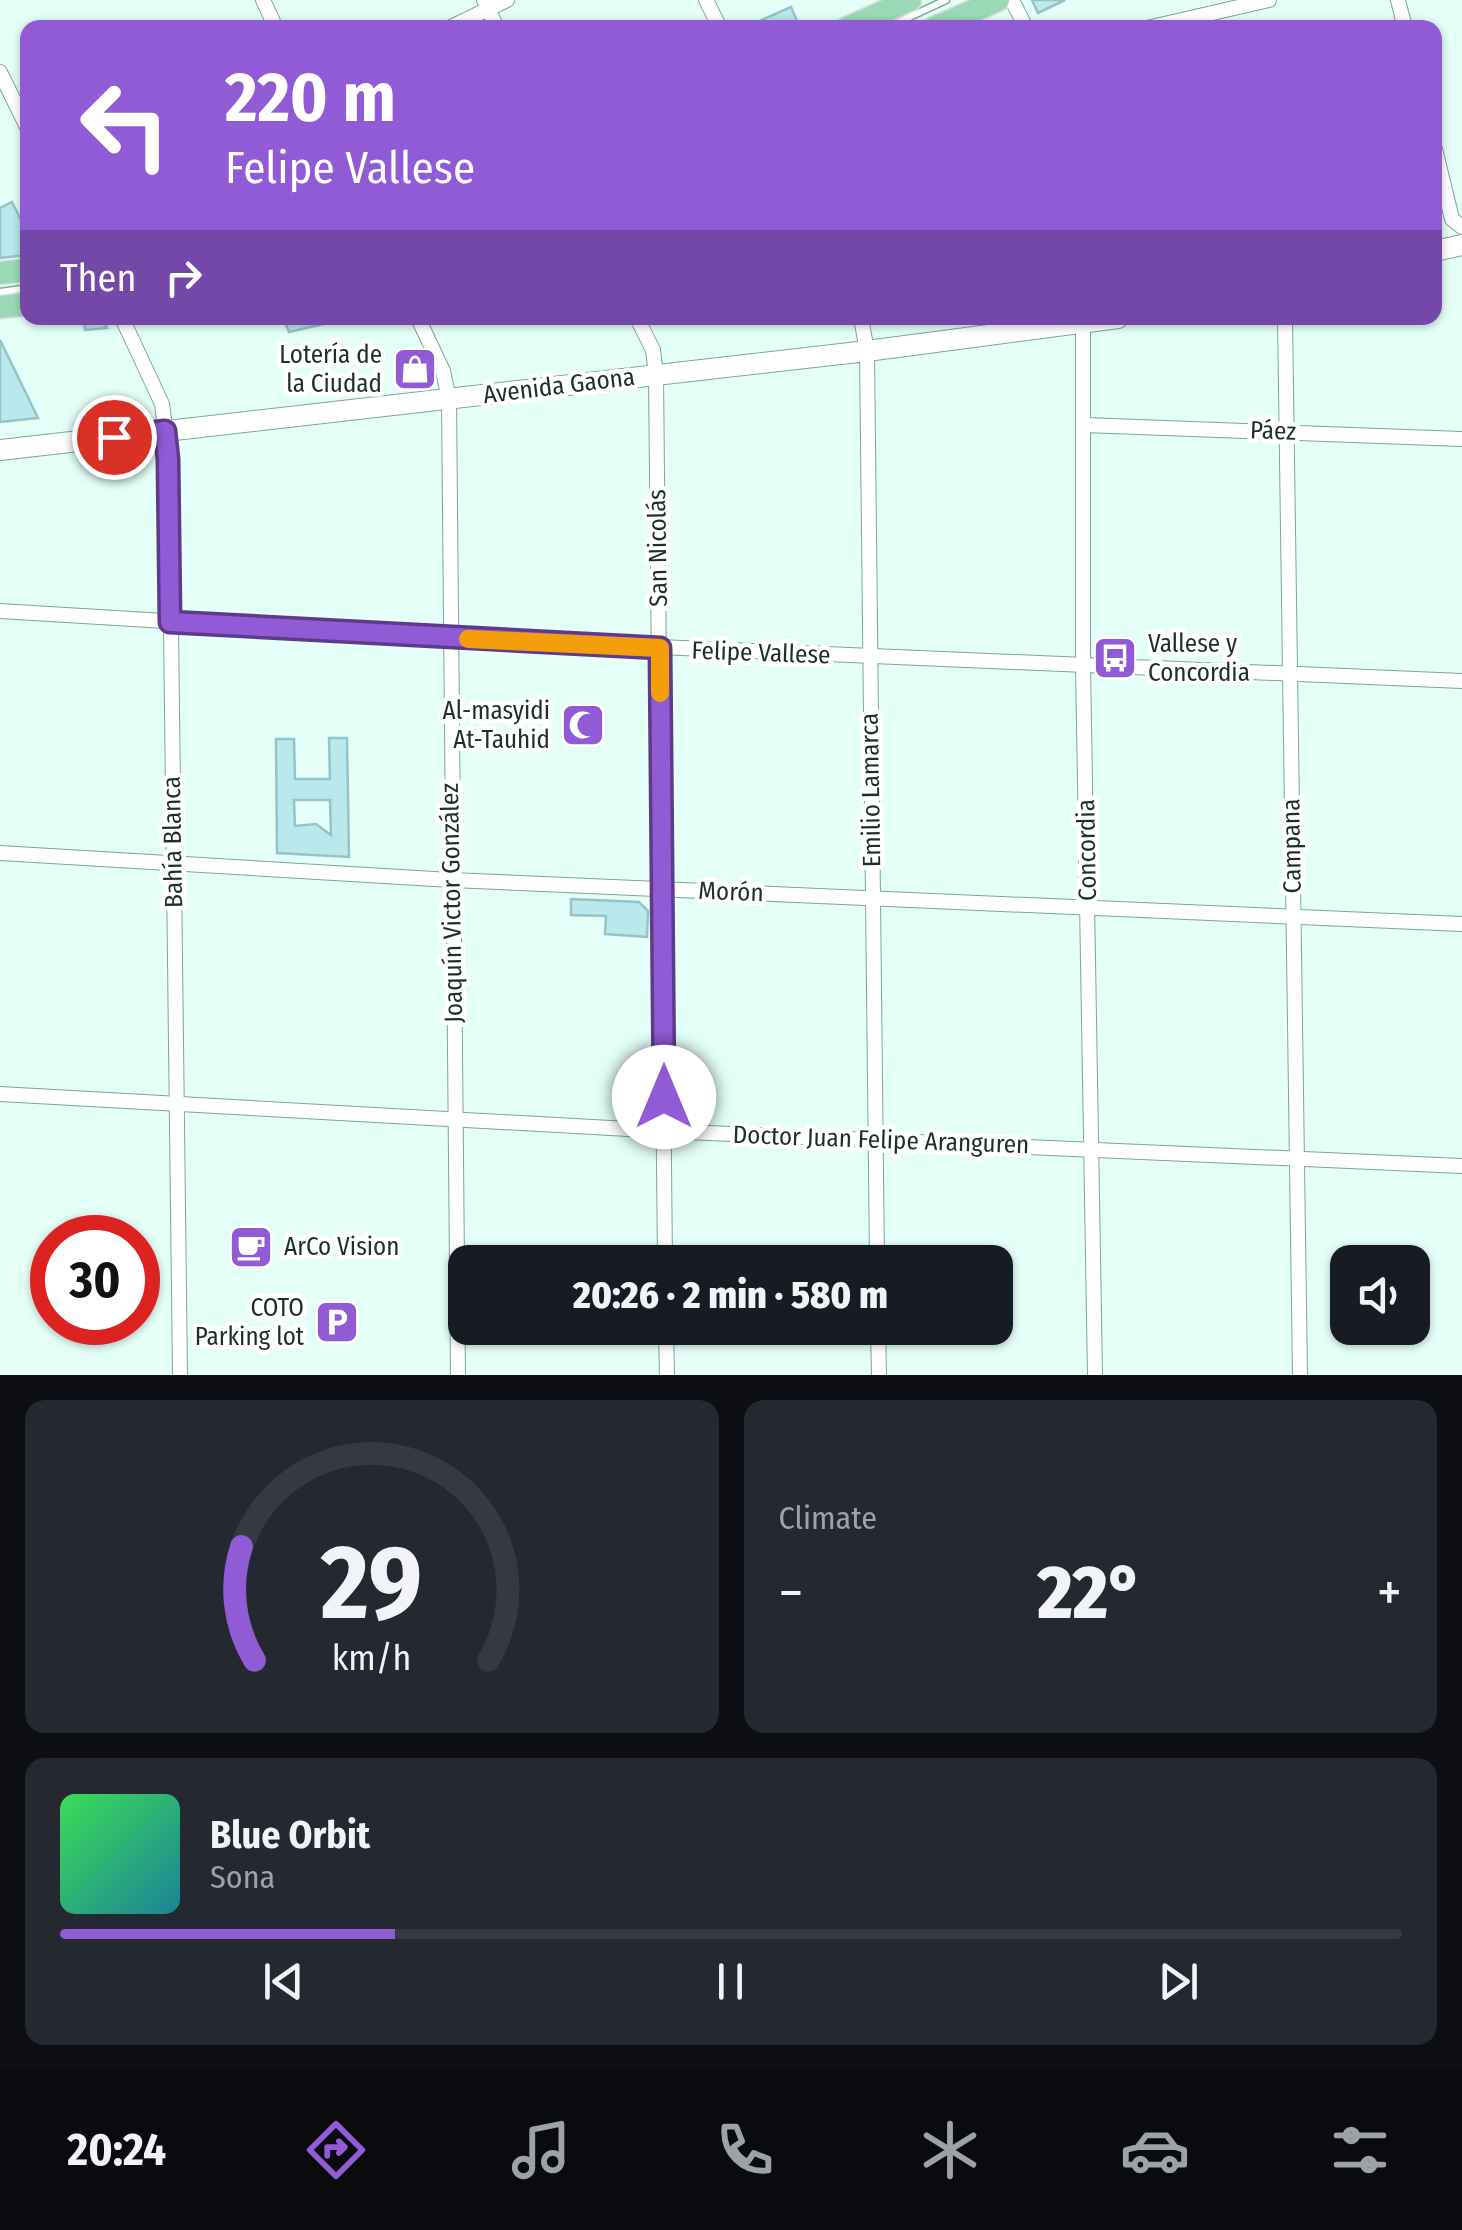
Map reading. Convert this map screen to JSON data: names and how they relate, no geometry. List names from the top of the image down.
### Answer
{
  "streets": {
    "main road": ["Avenida Gaona"],
    "street": [
      "Páez",
      "San Nicolás",
      "Felipe Vallese",
      "Emilio Lamarca",
      "Bahía Blanca",
      "Campana",
      "Concordia",
      "Morón",
      "Joaquín Victor González",
      "Doctor Juan Felipe Aranguren"
    ]
  },
  "crossings": [
    ["Avenida Gaona", "San Nicolás"],
    ["Avenida Gaona", "Emilio Lamarca"],
    ["Avenida Gaona", "Bahía Blanca"],
    ["Avenida Gaona", "Joaquín Victor González"],
    ["Páez", "Campana"],
    ["Páez", "Concordia"],
    ["San Nicolás", "Felipe Vallese"],
    ["San Nicolás", "Morón"],
    ["San Nicolás", "Doctor Juan Felipe Aranguren"],
    ["Felipe Vallese", "Emilio Lamarca"],
    ["Felipe Vallese", "Bahía Blanca"],
    ["Felipe Vallese", "Campana"],
    ["Felipe Vallese", "Concordia"],
    ["Felipe Vallese", "Joaquín Victor González"],
    ["Emilio Lamarca", "Morón"],
    ["Emilio Lamarca", "Doctor Juan Felipe Aranguren"],
    ["Bahía Blanca", "Morón"],
    ["Bahía Blanca", "Doctor Juan Felipe Aranguren"],
    ["Campana", "Morón"],
    ["Campana", "Doctor Juan Felipe Aranguren"],
    ["Concordia", "Morón"],
    ["Concordia", "Doctor Juan Felipe Aranguren"],
    ["Morón", "Joaquín Victor González"],
    ["Joaquín Victor González", "Doctor Juan Felipe Aranguren"]
  ],
  "places": {
    "shop": ["Lotería de la Ciudad"],
    "bus stop": ["Vallese y Concordia"],
    "mosque": ["Al-masyidi At-Tauhid"],
    "cafe": ["ArCo Vision"],
    "parking": ["COTO Parking lot"]
  },
  "page": {
    "turn": ["220 m", "Felipe Vallese"],
    "then": "Then",
    "limit": "30",
    "trip": "20:26 · 2 min · 580 m",
    "tile": "Climate",
    "heat": ["−", "22°", "+"],
    "song": ["Blue Orbit", "Sona"],
    "tabs": "20:24",
    "gauge": ["29", "km/h"]
  }
}
